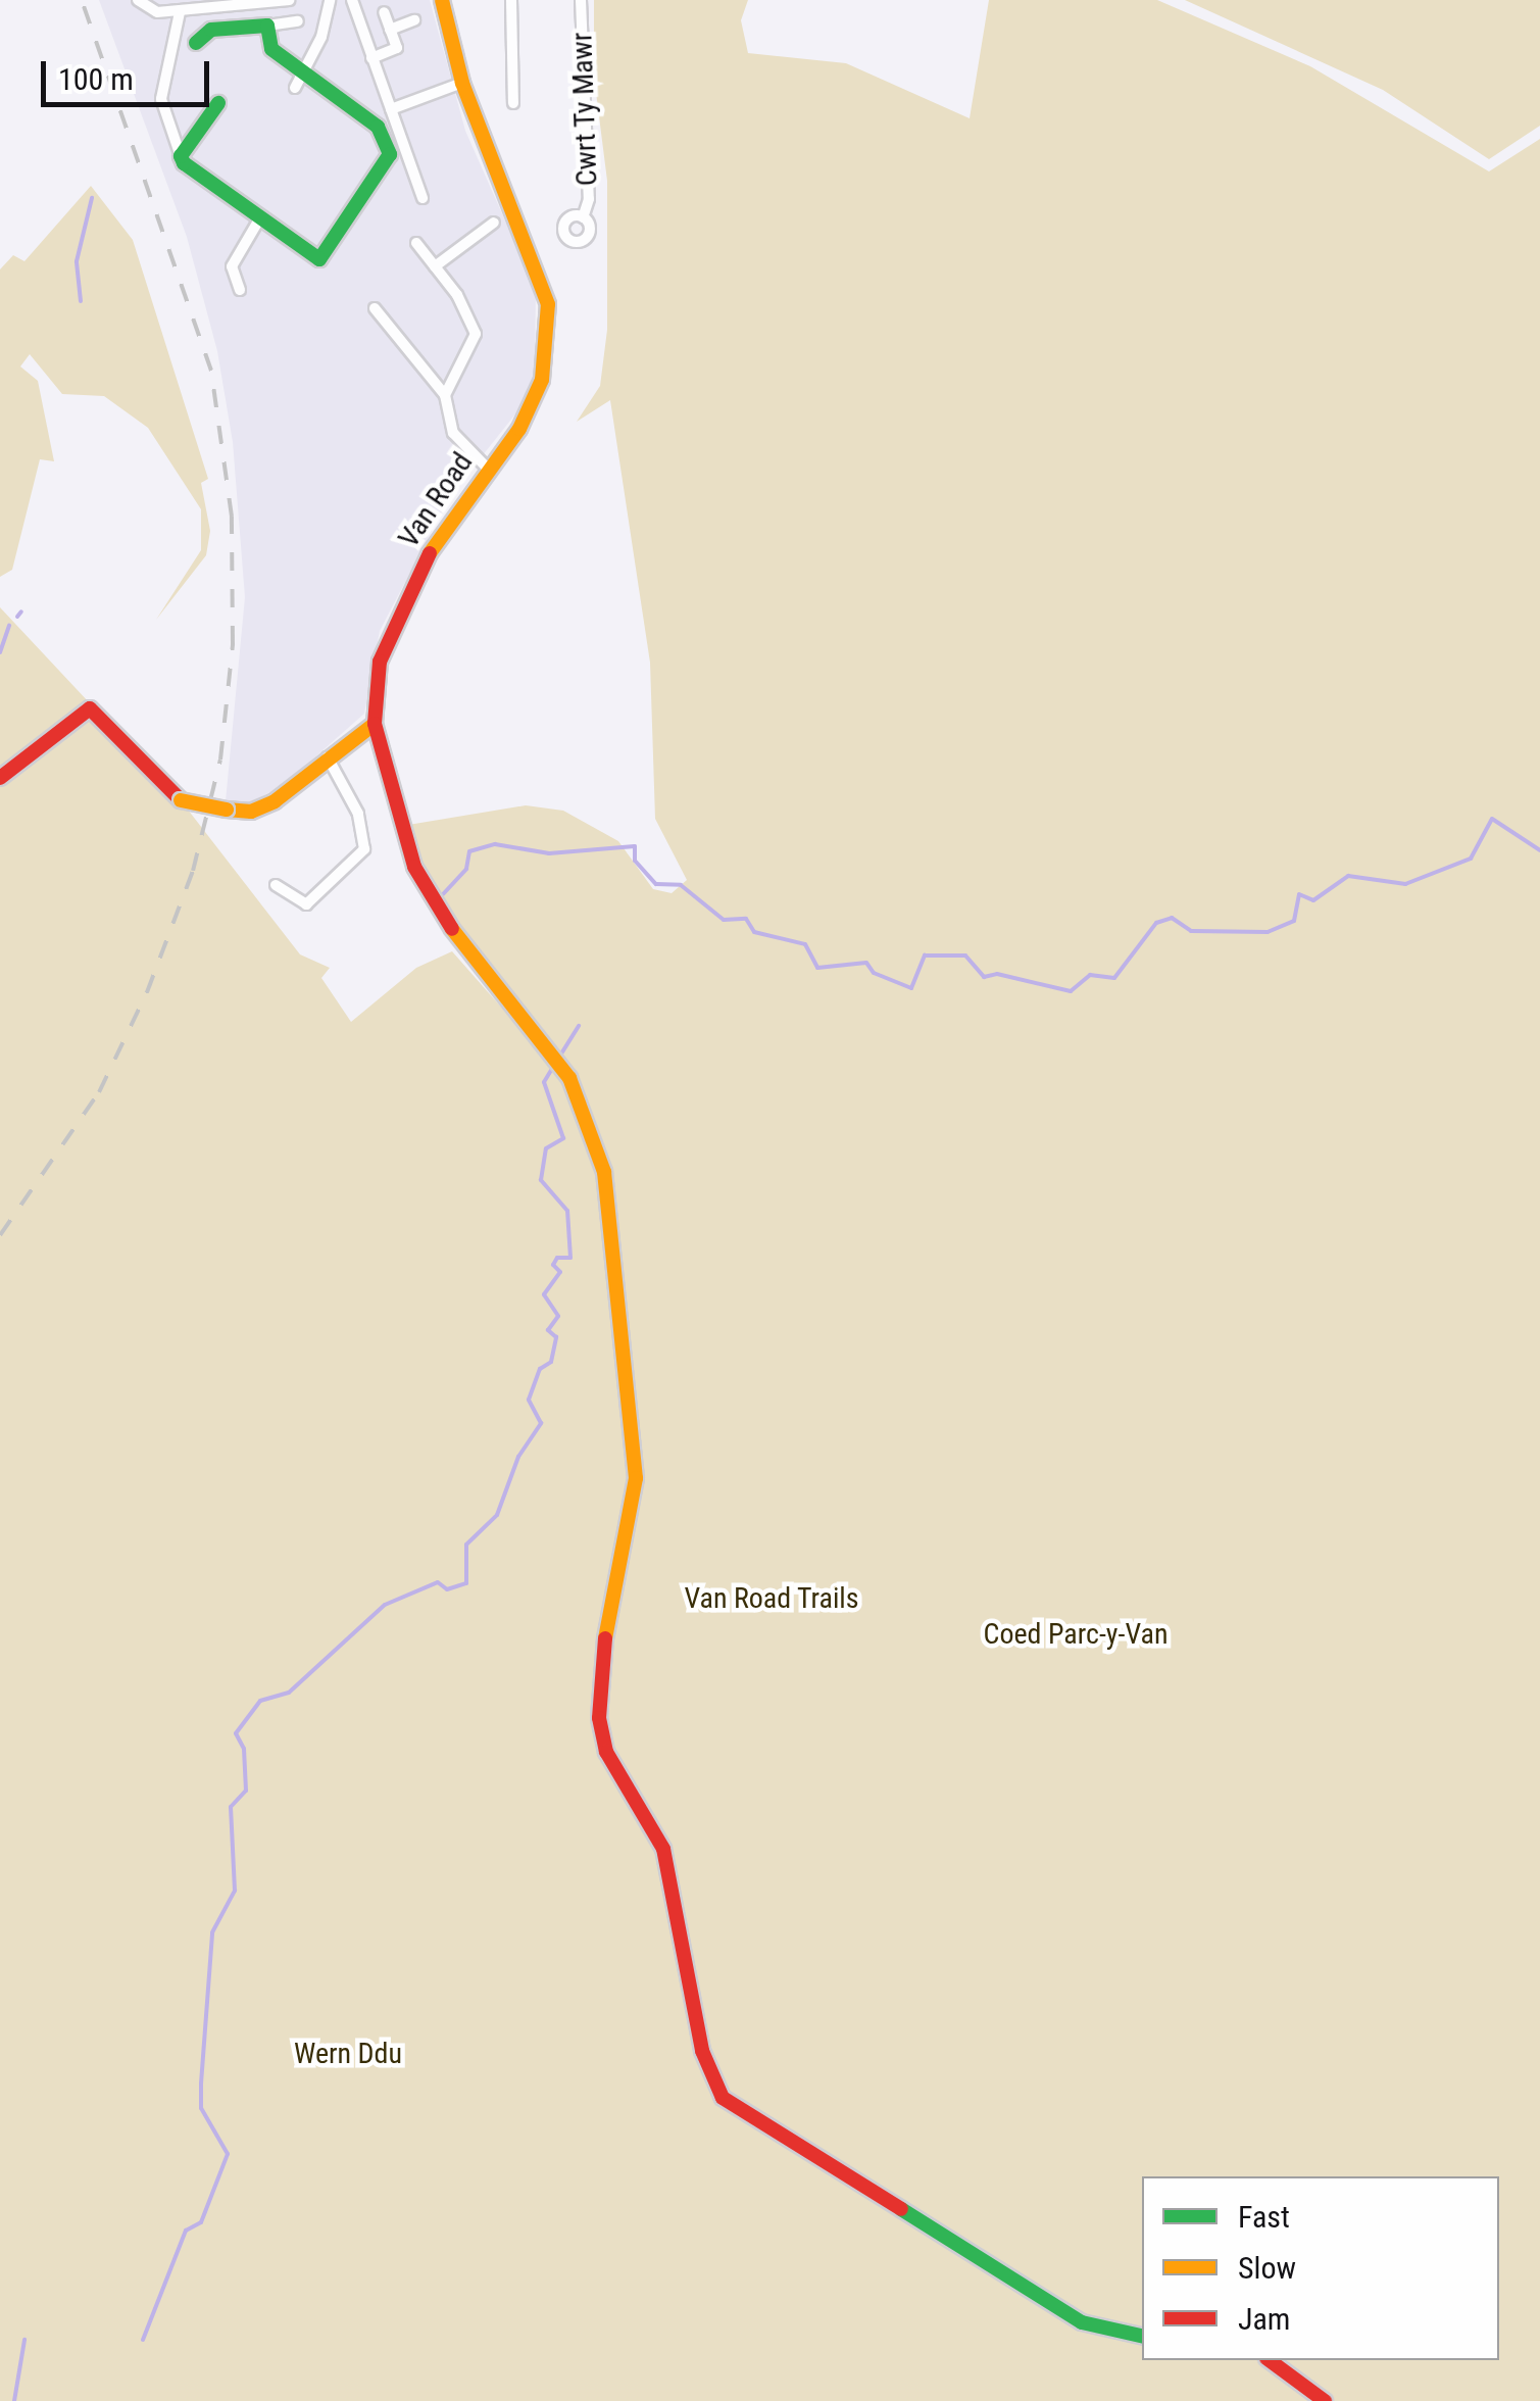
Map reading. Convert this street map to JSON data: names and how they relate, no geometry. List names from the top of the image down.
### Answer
{
  "streets": {
    "street": ["Cwrt Ty Mawr", "Van Road"]
  },
  "parks": ["Van Road Trails", "Coed Parc-y-Van", "Wern Ddu"],
  "legend": ["Fast", "Slow", "Jam"],
  "scale_bar": "100 m"
}
